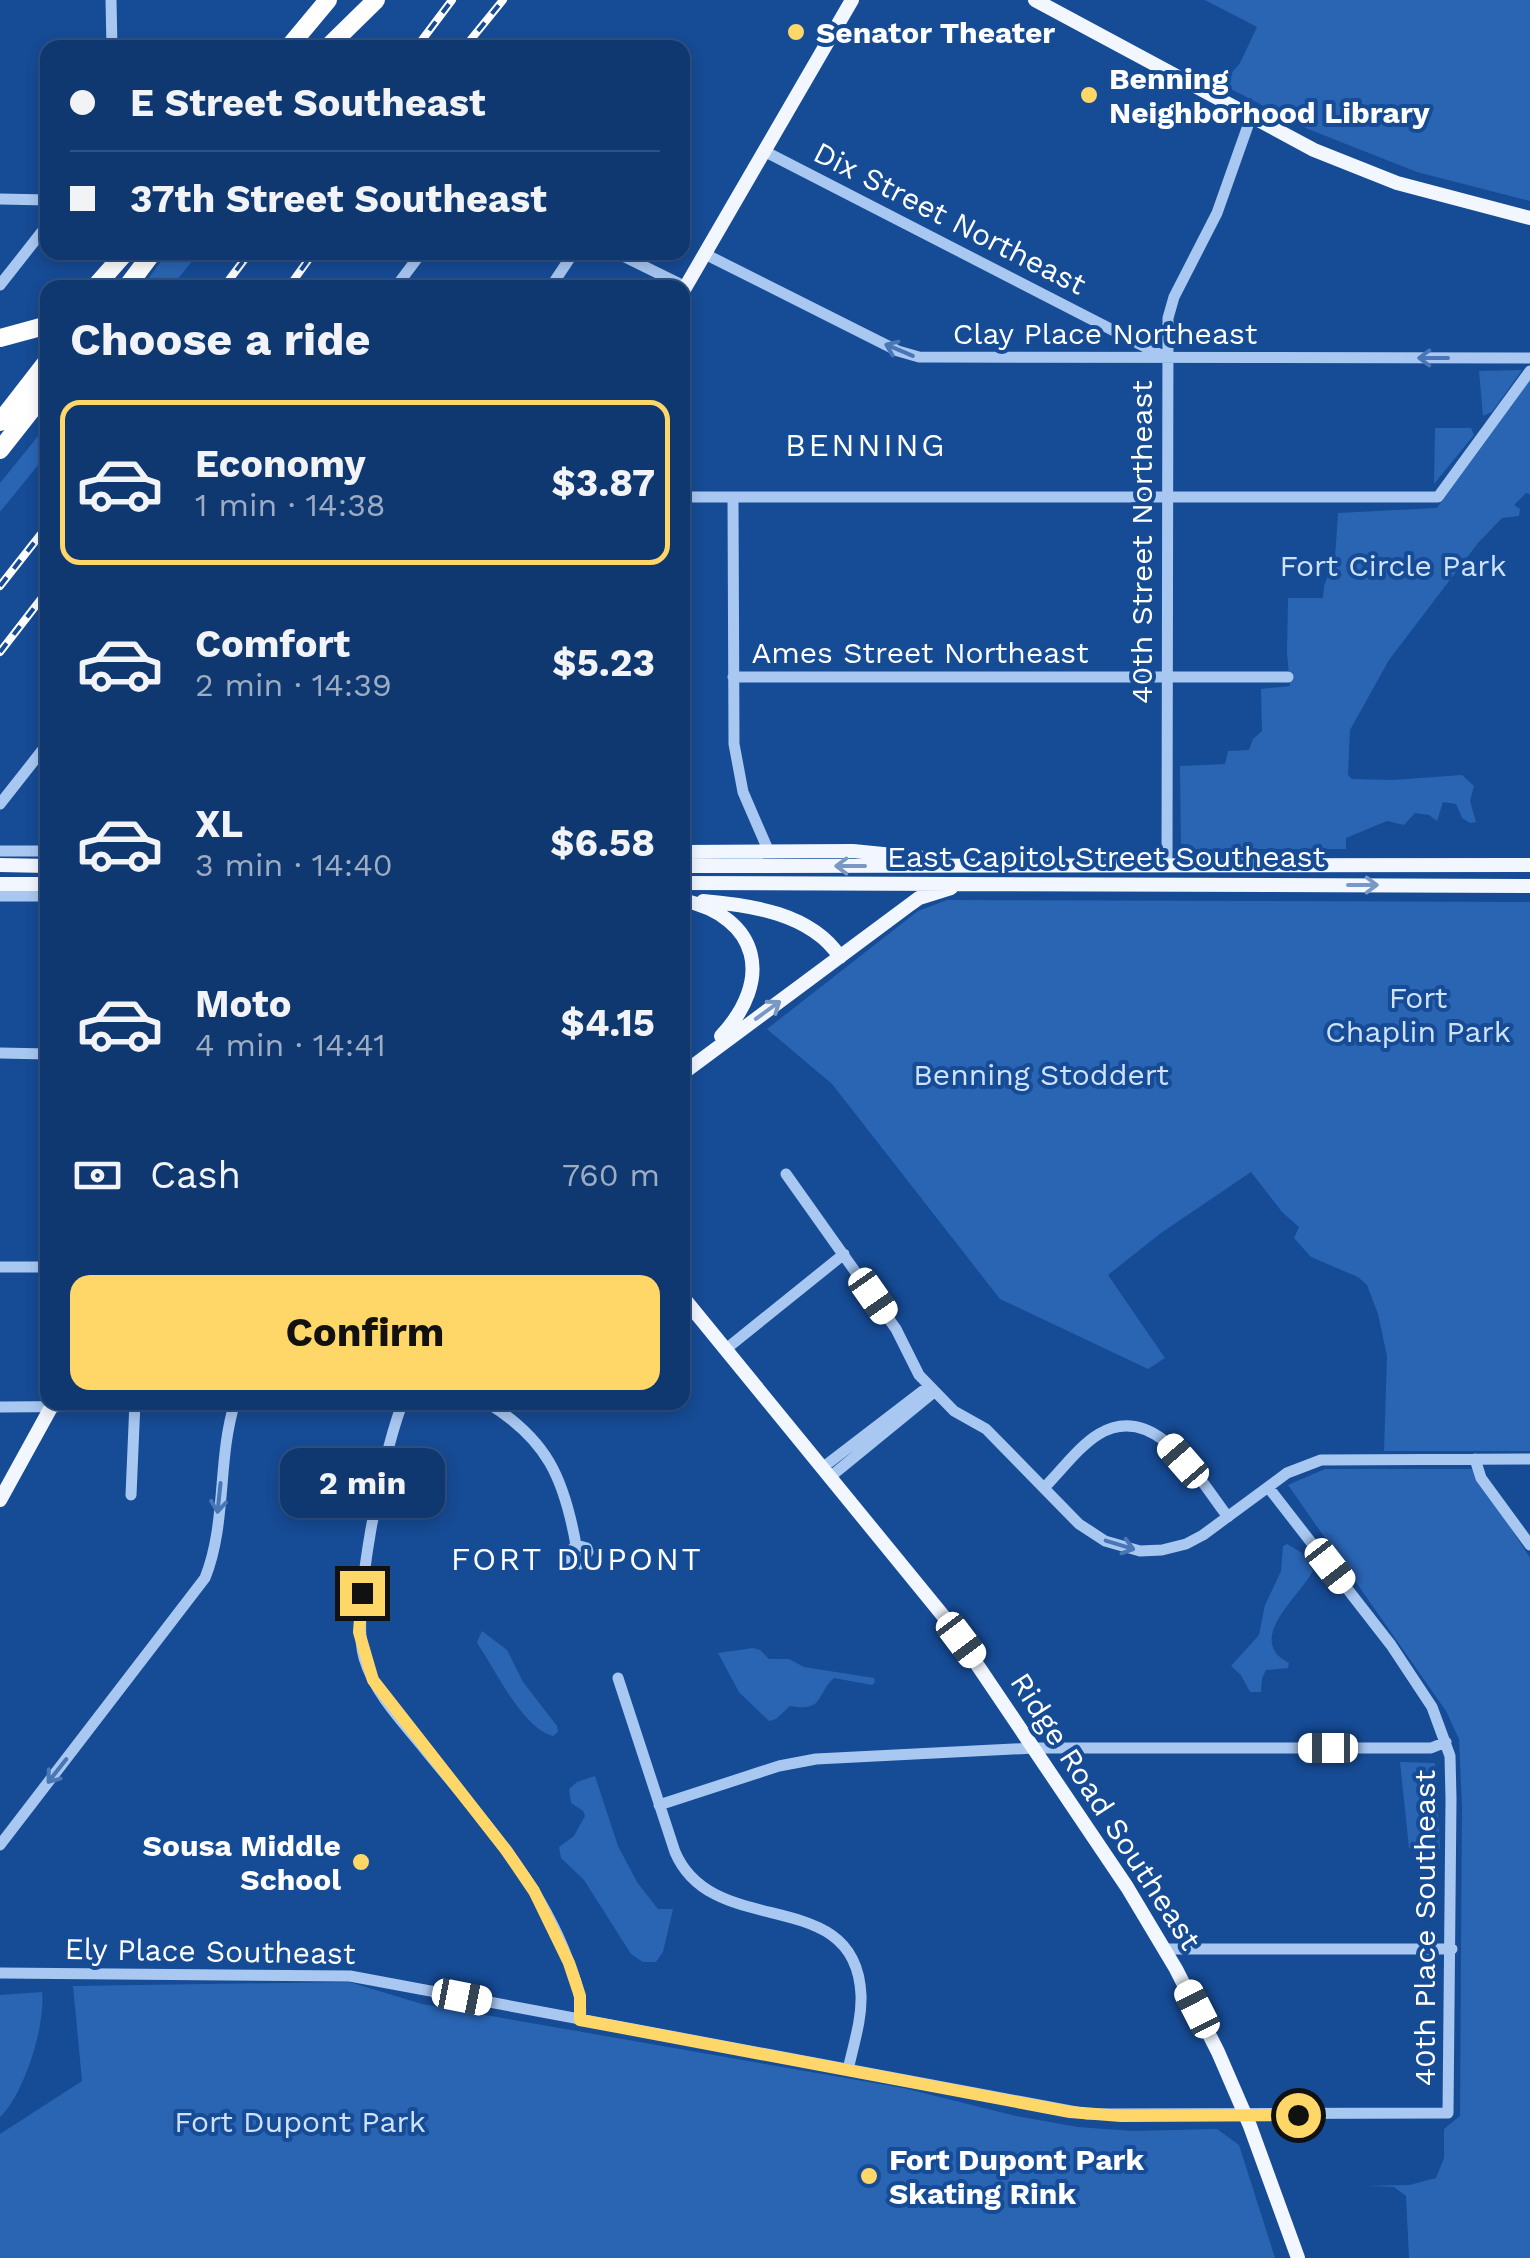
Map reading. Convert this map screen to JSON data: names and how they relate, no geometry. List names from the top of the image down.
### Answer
{
  "streets": {
    "main road": ["East Capitol Street Southeast", "Ridge Road Southeast"],
    "street": [
      "Dix Street Northeast",
      "Clay Place Northeast",
      "40th Street Northeast",
      "Ames Street Northeast",
      "40th Place Southeast",
      "Ely Place Southeast"
    ]
  },
  "crossings": [
    ["Dix Street Northeast", "Clay Place Northeast"],
    ["Dix Street Northeast", "40th Street Northeast"],
    ["Clay Place Northeast", "40th Street Northeast"],
    ["40th Street Northeast", "Ames Street Northeast"],
    ["Ridge Road Southeast", "Ely Place Southeast"],
    ["40th Place Southeast", "Ely Place Southeast"]
  ],
  "one_way": ["Clay Place Northeast"],
  "districts": ["BENNING", "FORT DUPONT"],
  "parks": [
    "Fort Circle Park",
    "Fort Chaplin Park",
    "Benning Stoddert",
    "Fort Dupont Park"
  ],
  "places": [
    "Senator Theater",
    "Benning Neighborhood Library",
    "Sousa Middle School",
    "Fort Dupont Park Skating Rink"
  ],
  "page": {
    "banner": ["E Street Southeast", "37th Street Southeast"],
    "heading": "Choose a ride",
    "list": [
      {
        "name": "Economy",
        "note": "1 min · 14:38",
        "value": "$3.87"
      },
      {
        "name": "Comfort",
        "note": "2 min · 14:39",
        "value": "$5.23"
      },
      {
        "name": "XL",
        "note": "3 min · 14:40",
        "value": "$6.58"
      },
      {
        "name": "Moto",
        "note": "4 min · 14:41",
        "value": "$4.15"
      }
    ],
    "pay": ["Cash", "760 m"],
    "buttons": "Confirm",
    "bubble": "2 min"
  }
}
